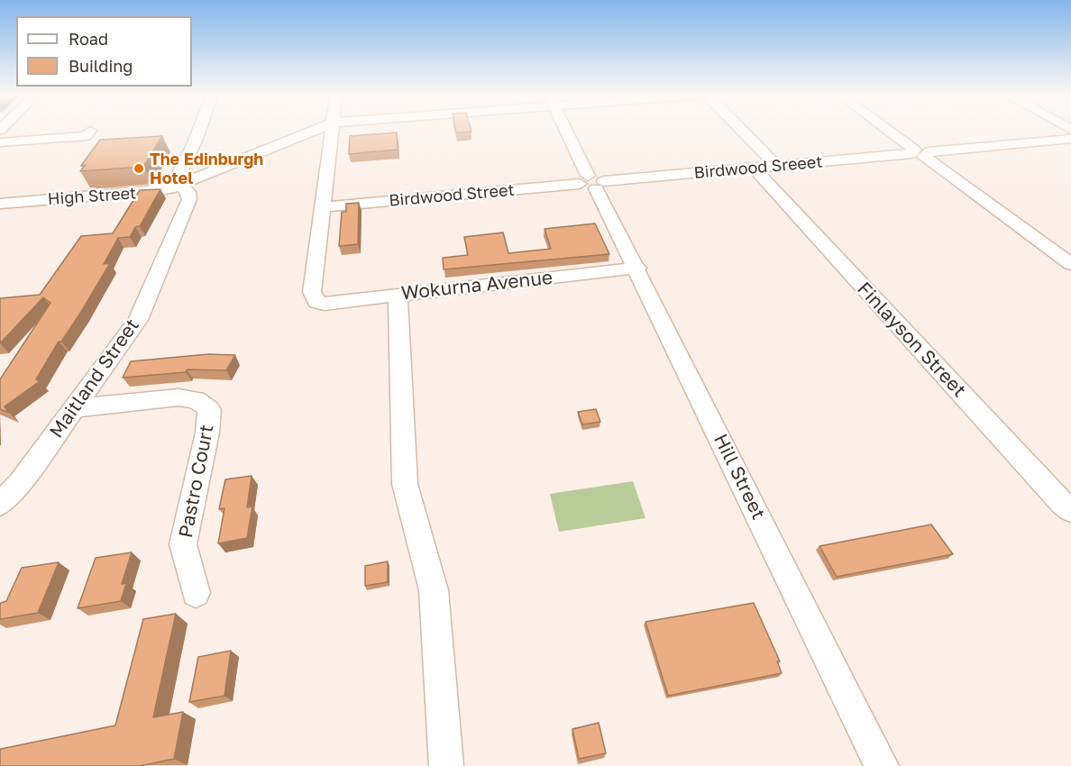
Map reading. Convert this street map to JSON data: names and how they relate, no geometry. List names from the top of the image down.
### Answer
{
  "streets": {
    "street": [
      "Birdwood Sreeet",
      "Birdwood Street",
      "High Street",
      "Wokurna Avenue",
      "Finlayson Street",
      "Maitland Street",
      "Hill Street",
      "Pastro Court"
    ]
  },
  "crossings": [
    ["Birdwood Sreeet", "Birdwood Street"],
    ["Birdwood Sreeet", "Finlayson Street"],
    ["Birdwood Sreeet", "Hill Street"],
    ["Birdwood Street", "Wokurna Avenue"],
    ["Birdwood Street", "Hill Street"],
    ["High Street", "Maitland Street"],
    ["Wokurna Avenue", "Hill Street"],
    ["Maitland Street", "Pastro Court"]
  ],
  "places": ["The Edinburgh Hotel"],
  "legend": ["Road", "Building"]
}
